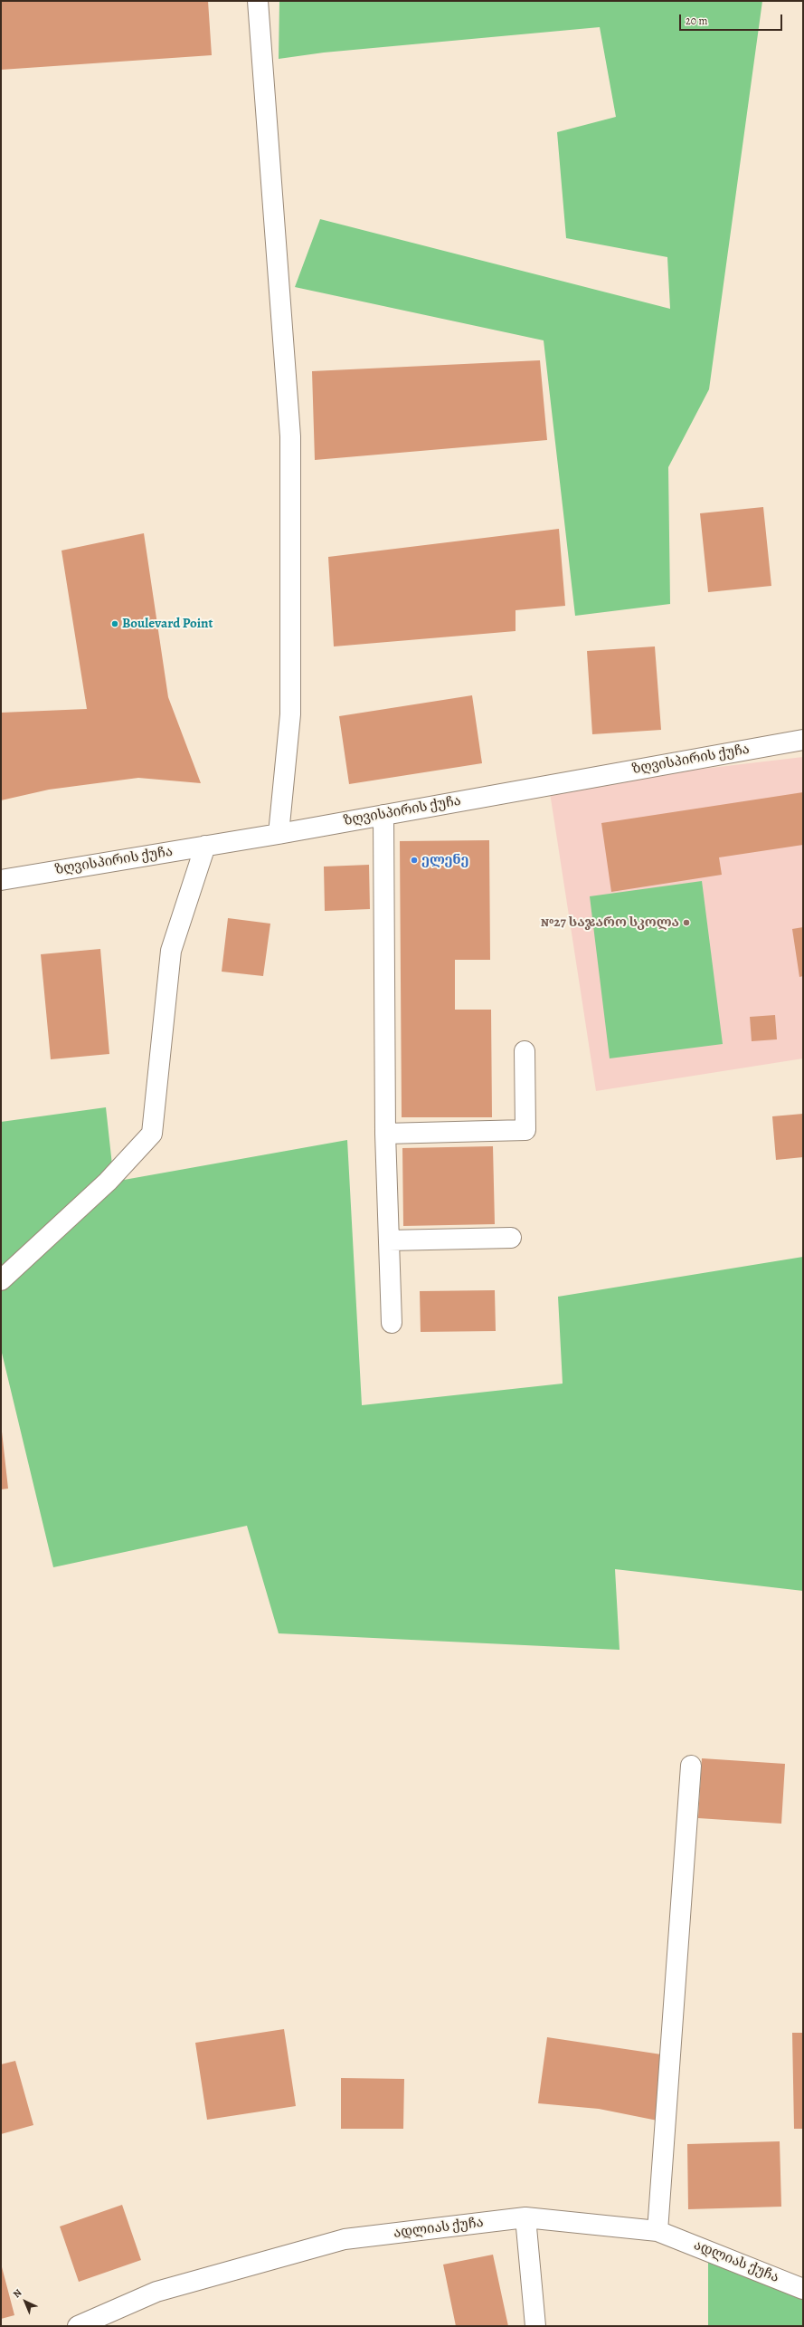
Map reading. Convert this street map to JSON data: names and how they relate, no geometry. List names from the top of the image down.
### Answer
{
  "streets": {
    "street": ["ზღვისპირის ქუჩა", "ადლიას ქუჩა"]
  },
  "places": ["Boulevard Point", "ელენე", "№27 საჯარო სკოლა"],
  "scale_bar": "20 m",
  "north": "top left"
}
